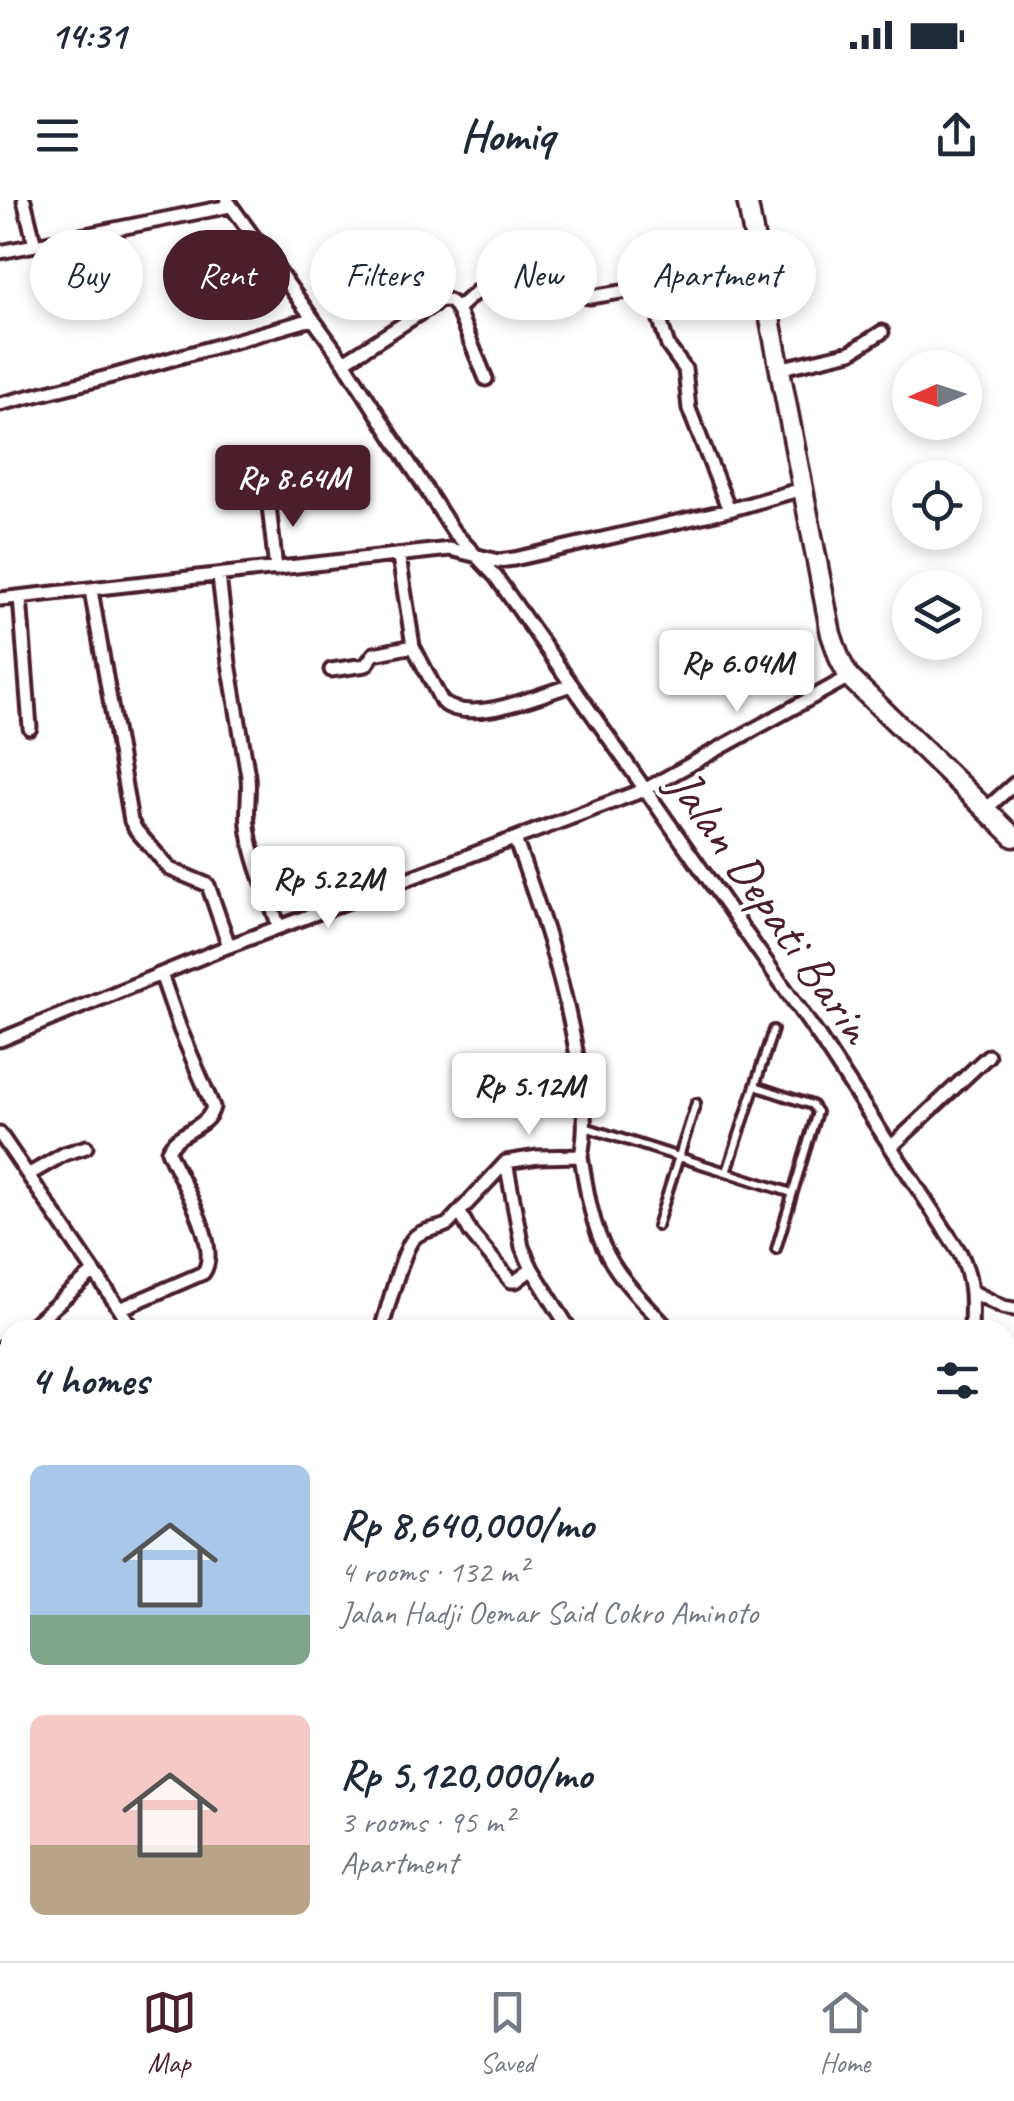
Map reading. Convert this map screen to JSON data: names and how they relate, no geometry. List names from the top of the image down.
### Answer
{
  "streets": {
    "street": ["Jalan Depati Barin"]
  },
  "north": "left",
  "page": {
    "status": "14:31",
    "header": "Homiq",
    "chip": [
      "Buy",
      "Rent",
      "Filters",
      "New",
      "Apartment"
    ],
    "price": [
      "Rp 8.64M",
      "Rp 6.04M",
      "Rp 5.22M",
      "Rp 5.12M"
    ],
    "heading": "4 homes",
    "list": [
      {
        "name": "Rp 8,640,000/mo",
        "note": "4 rooms · 132 m² · Jalan Hadji Oemar Said Cokro Aminoto"
      },
      {
        "name": "Rp 5,120,000/mo",
        "note": "3 rooms · 95 m² · Apartment"
      }
    ],
    "tabs": ["Map", "Saved", "Home"]
  }
}
